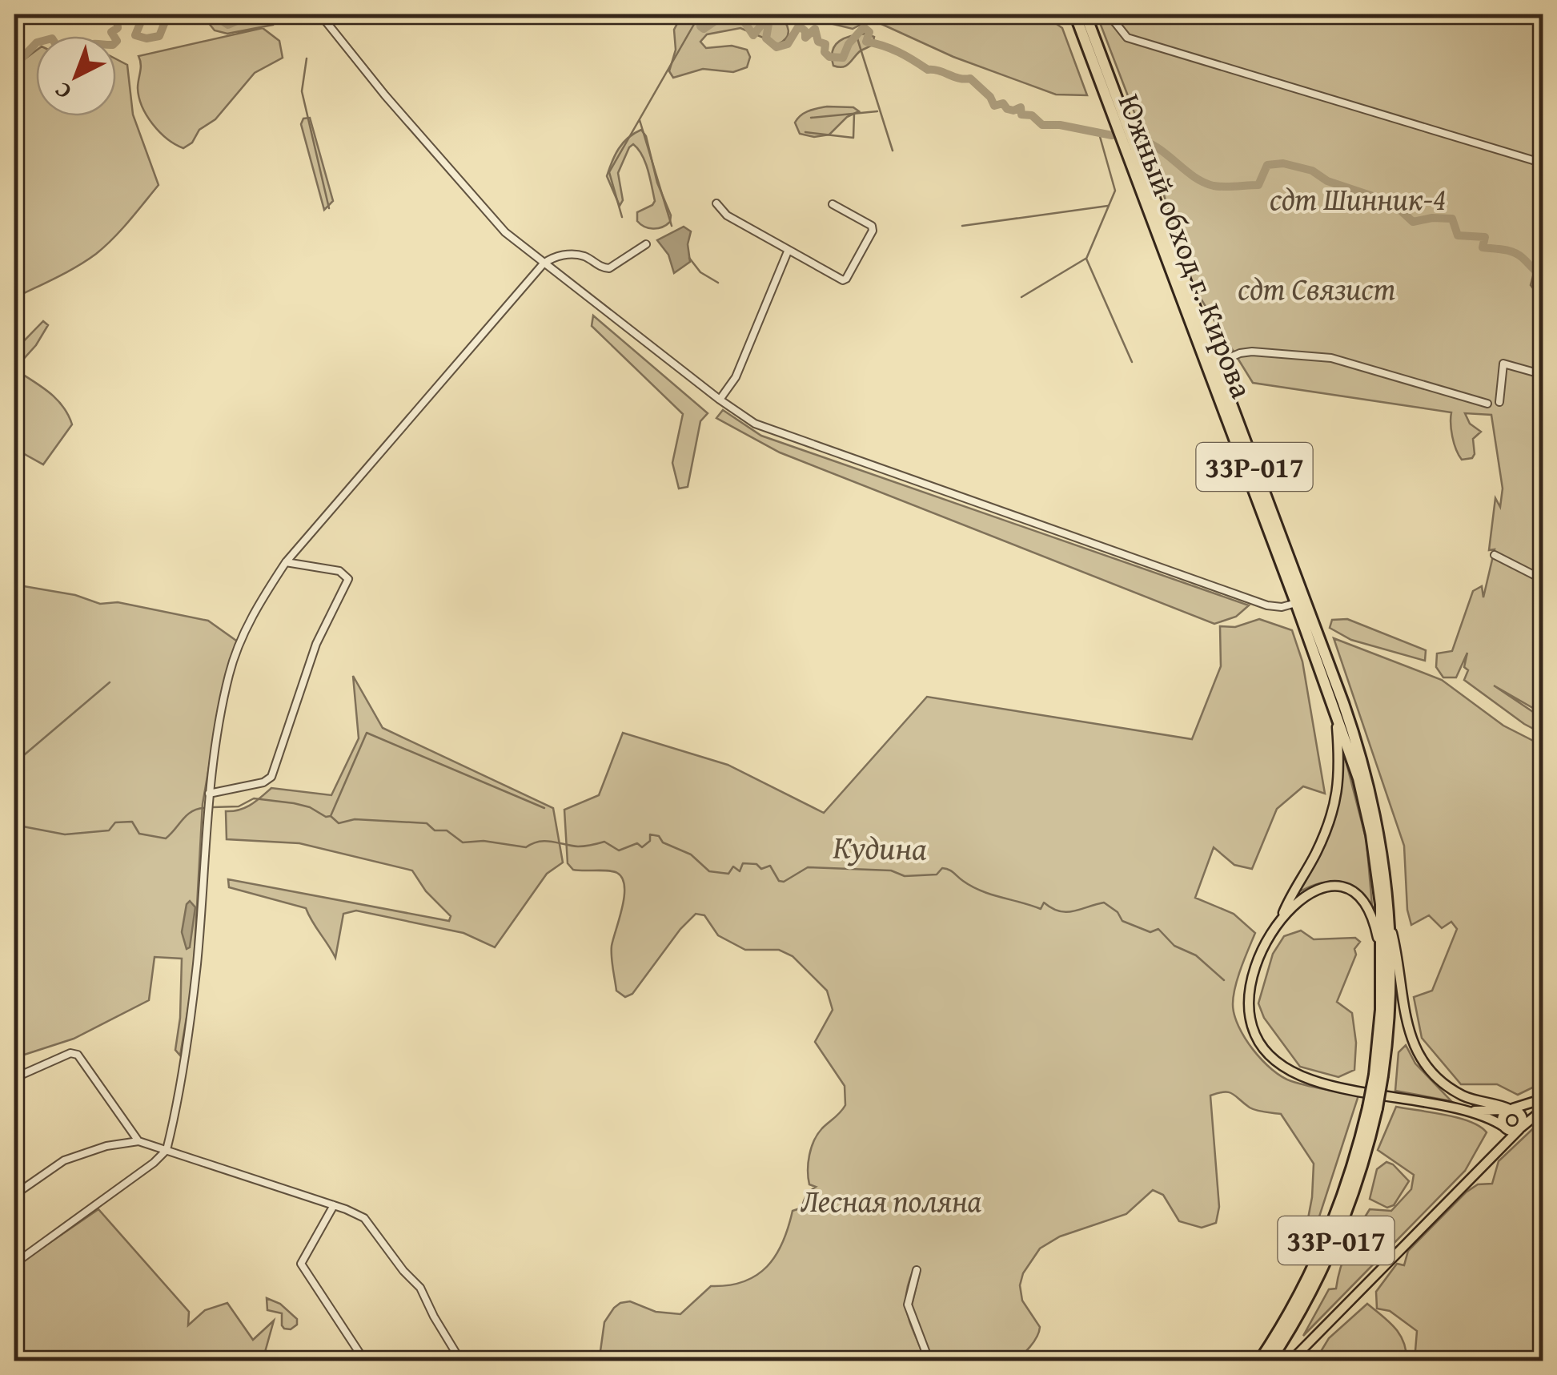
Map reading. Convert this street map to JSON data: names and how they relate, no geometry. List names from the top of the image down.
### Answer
{
  "streets": {
    "highway": ["Южный обход г. Кирова", "33Р-017"]
  },
  "water": ["Кудина"],
  "parks": ["сдт Шинник-4", "сдт Связист", "Лесная поляна"],
  "north": "bottom left"
}
